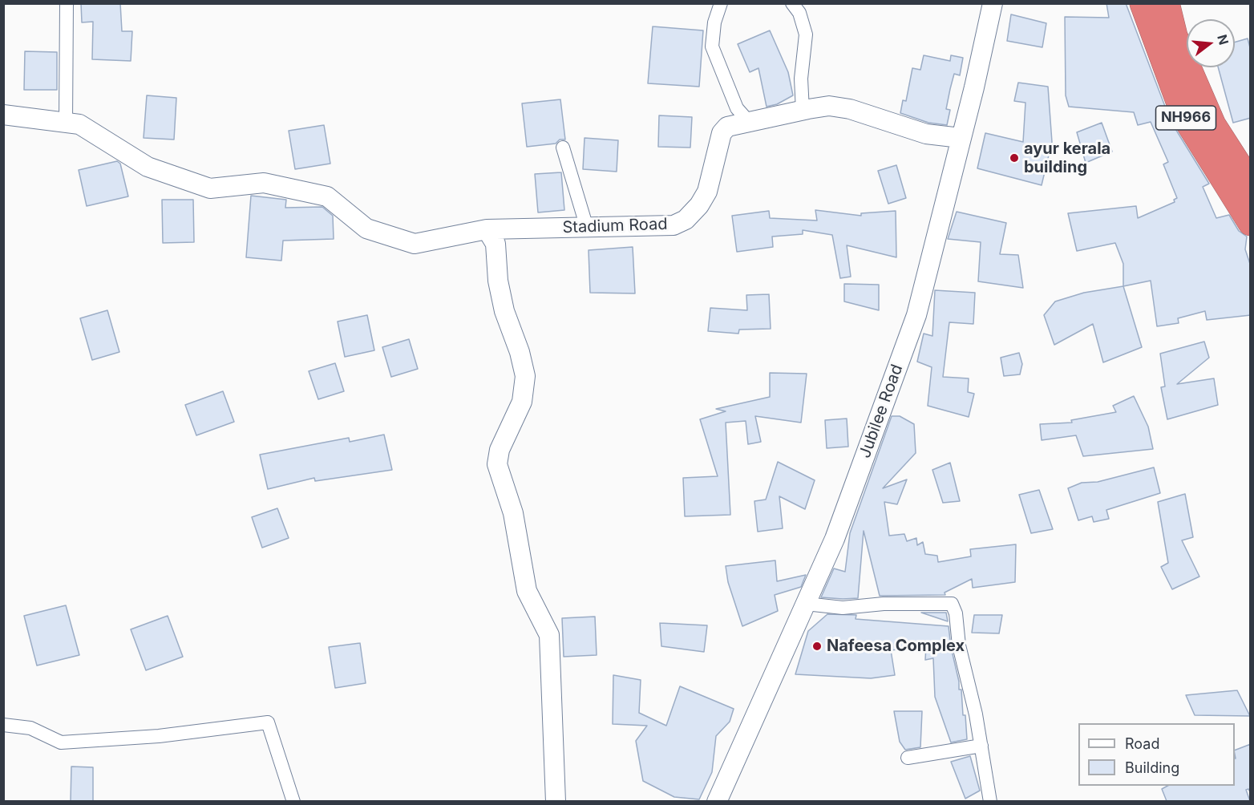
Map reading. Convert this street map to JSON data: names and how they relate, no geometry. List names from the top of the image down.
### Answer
{
  "streets": {
    "highway": ["NH966"],
    "street": ["Stadium Road", "Jubilee Road"]
  },
  "crossings": [
    ["Stadium Road", "Jubilee Road"]
  ],
  "places": ["ayur kerala building", "Nafeesa Complex"],
  "legend": ["Road", "Building"],
  "north": "right"
}
